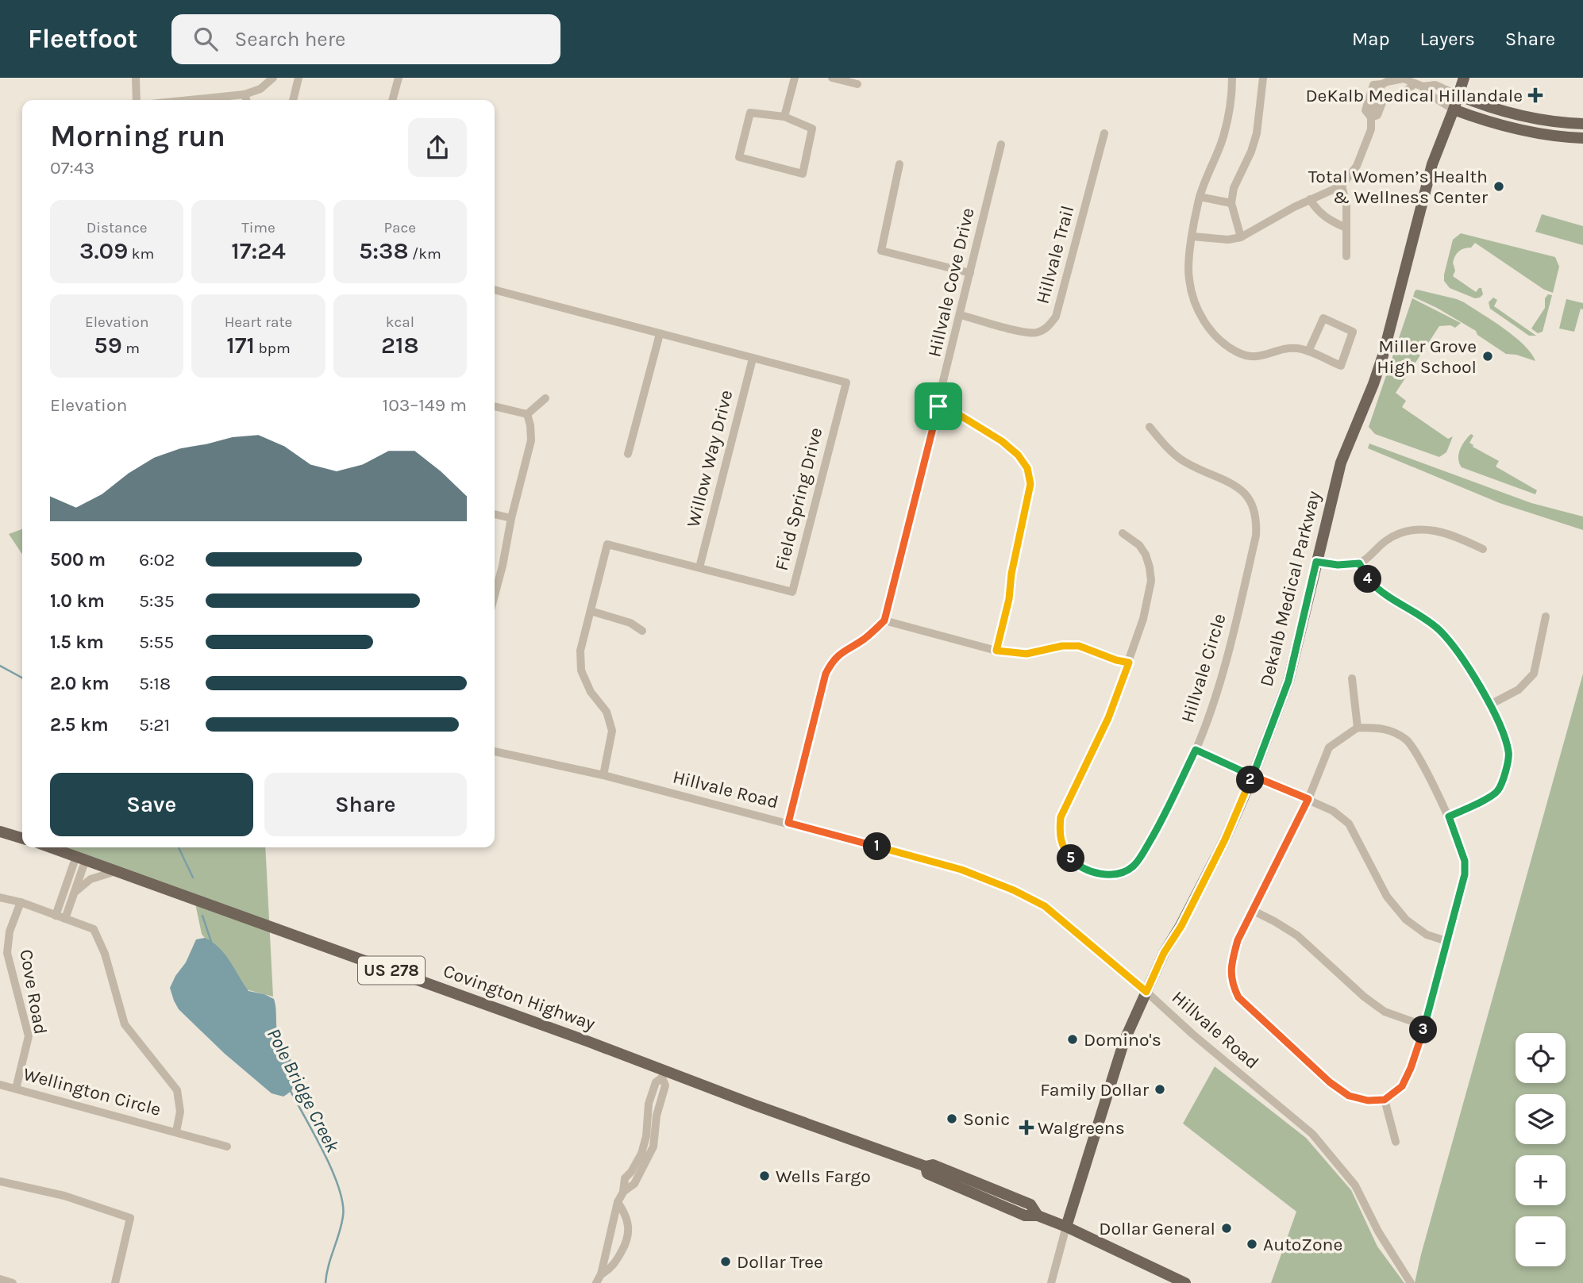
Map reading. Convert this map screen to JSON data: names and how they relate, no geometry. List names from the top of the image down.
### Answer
{
  "streets": {
    "main road": ["Dekalb Medical Parkway", "US 278", "Covington Highway"],
    "street": [
      "Hillvale Trail",
      "Hillvale Cove Drive",
      "Willow Way Drive",
      "Field Spring Drive",
      "Hillvale Circle",
      "Hillvale Road",
      "Cove Road",
      "Wellington Circle"
    ]
  },
  "crossings": [
    ["Hillvale Trail", "Hillvale Cove Drive"],
    ["Willow Way Drive", "Field Spring Drive"],
    ["Field Spring Drive", "Hillvale Road"],
    ["Dekalb Medical Parkway", "Hillvale Road"],
    ["Dekalb Medical Parkway", "Covington Highway"],
    ["Cove Road", "Wellington Circle"]
  ],
  "water": ["Pole Bridge Creek"],
  "places": {
    "health": ["DeKalb Medical Hillandale", "Walgreens"],
    "other": [
      "Total Women’s Health & Wellness Center",
      "Miller Grove High School",
      "Domino's",
      "Family Dollar",
      "Sonic",
      "Wells Fargo",
      "Dollar General",
      "AutoZone",
      "Dollar Tree"
    ]
  },
  "page": {
    "header": "Fleetfoot",
    "search": "Search here",
    "nav": ["Map", "Layers", "Share"],
    "heading": ["Morning run", "07:43"],
    "stats": [
      ["Distance", "3.09 km"],
      ["Time", "17:24"],
      ["Pace", "5:38 /km"],
      ["Elevation", "59 m"],
      ["Heart rate", "171 bpm"],
      ["kcal", "218"]
    ],
    "chart": ["Elevation", "103–149 m"],
    "list": [
      {
        "name": "500 m",
        "note": "6:02"
      },
      {
        "name": "1.0 km",
        "note": "5:35"
      },
      {
        "name": "1.5 km",
        "note": "5:55"
      },
      {
        "name": "2.0 km",
        "note": "5:18"
      },
      {
        "name": "2.5 km",
        "note": "5:21"
      }
    ],
    "pins": [
      "4",
      "2",
      "1",
      "5",
      "3"
    ],
    "buttons": ["Save", "Share"],
    "map_buttons": ["+", "−"]
  }
}
